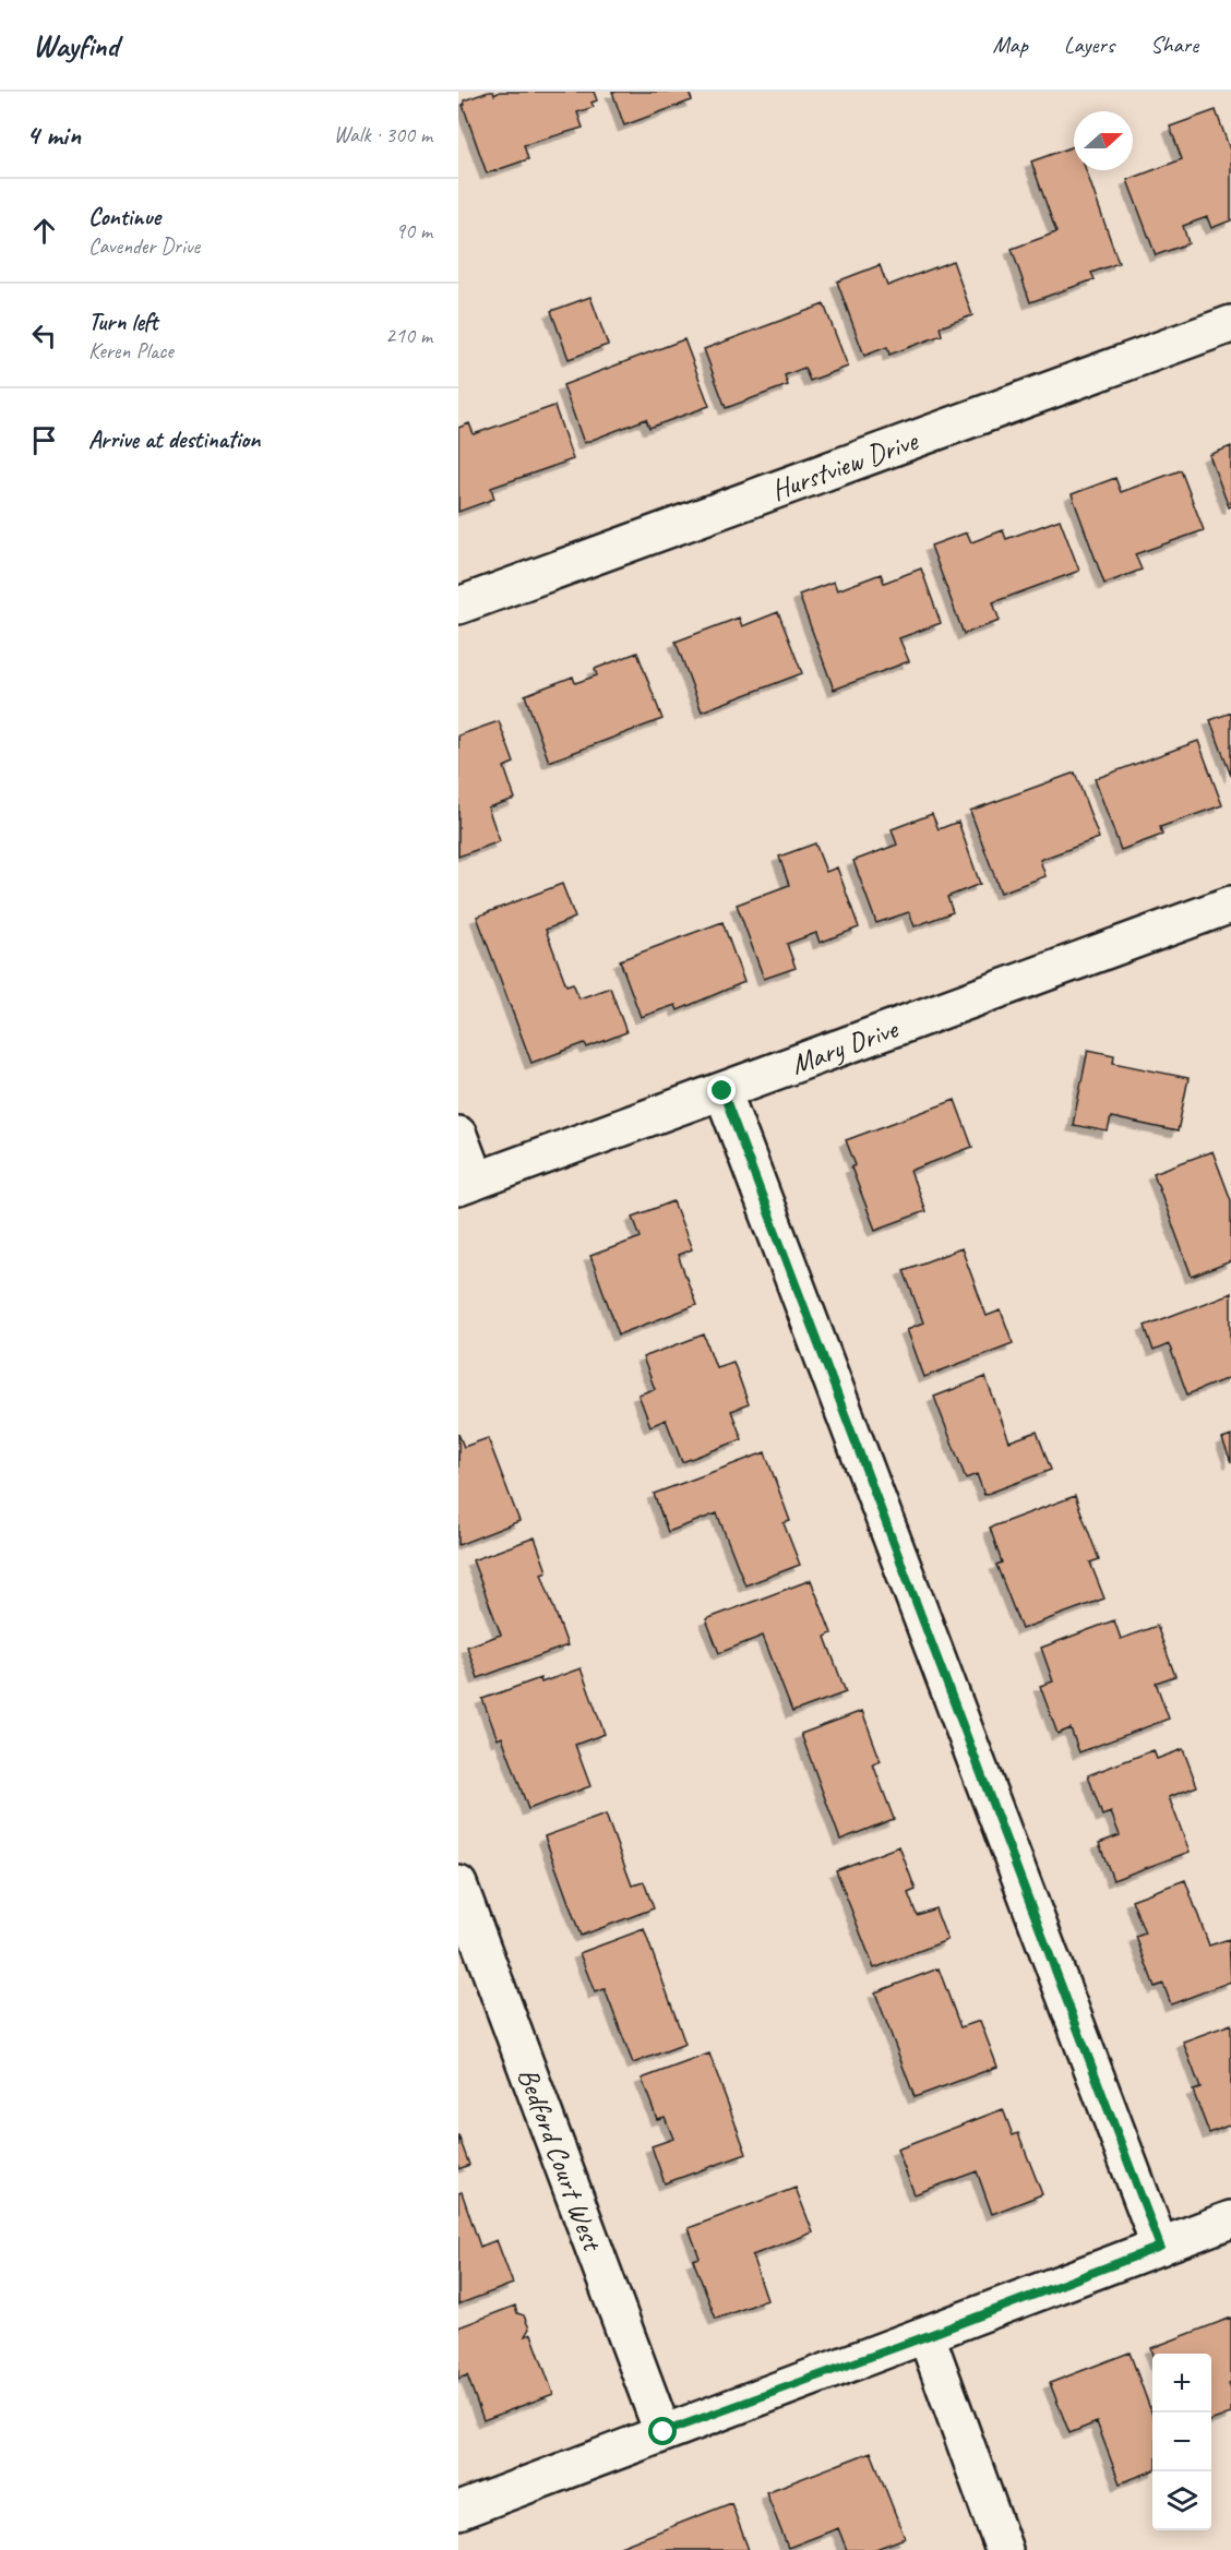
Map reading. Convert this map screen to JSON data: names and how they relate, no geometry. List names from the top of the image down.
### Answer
{
  "streets": {
    "street": ["Hurstview Drive", "Mary Drive", "Bedford Court West"]
  },
  "north": "right",
  "page": {
    "header": "Wayfind",
    "nav": ["Map", "Layers", "Share"],
    "heading": ["4 min", "Walk · 300 m"],
    "list": [
      ["Continue", "Cavender Drive", "90 m"],
      ["Turn left", "Keren Place", "210 m"],
      "Arrive at destination"
    ],
    "map_buttons": ["+", "−"]
  }
}
